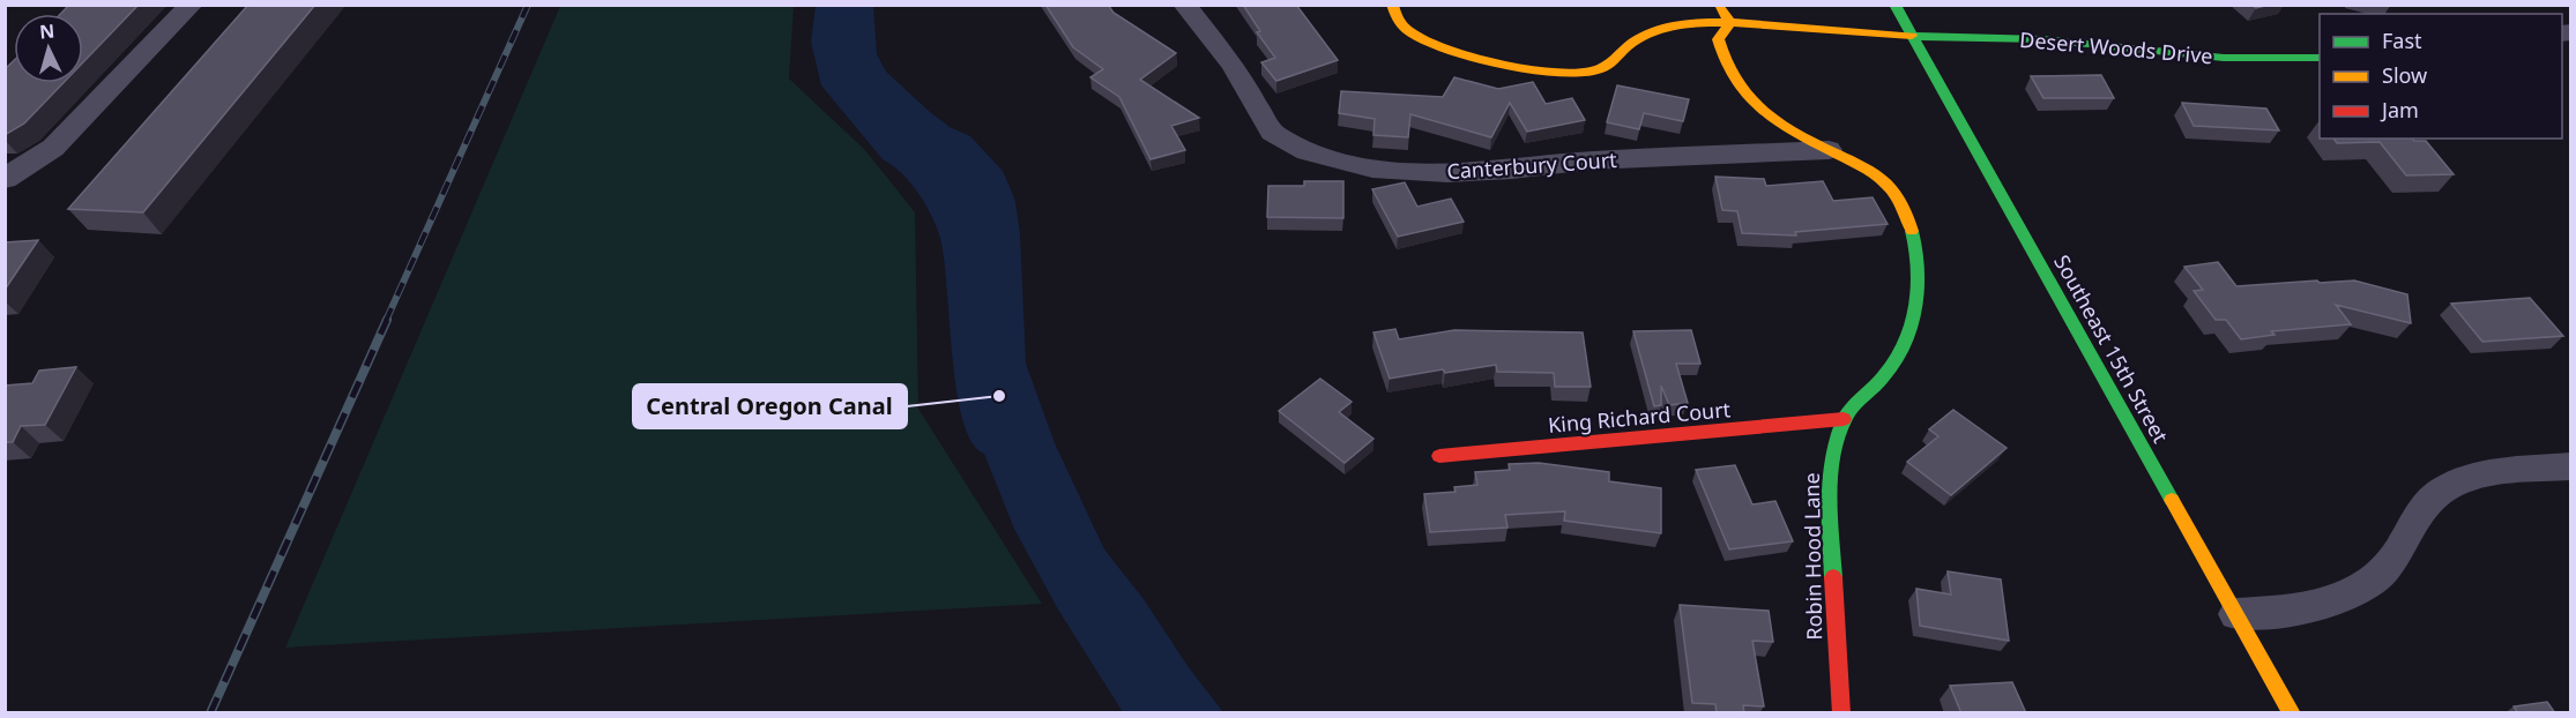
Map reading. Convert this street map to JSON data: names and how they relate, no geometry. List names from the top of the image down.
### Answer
{
  "streets": {
    "street": [
      "Desert Woods Drive",
      "Canterbury Court",
      "Southeast 15th Street",
      "King Richard Court",
      "Robin Hood Lane"
    ]
  },
  "crossings": [
    ["Desert Woods Drive", "Southeast 15th Street"],
    ["Desert Woods Drive", "Robin Hood Lane"],
    ["Canterbury Court", "Robin Hood Lane"],
    ["King Richard Court", "Robin Hood Lane"]
  ],
  "places": ["Central Oregon Canal"],
  "legend": ["Fast", "Slow", "Jam"],
  "north": "top"
}
